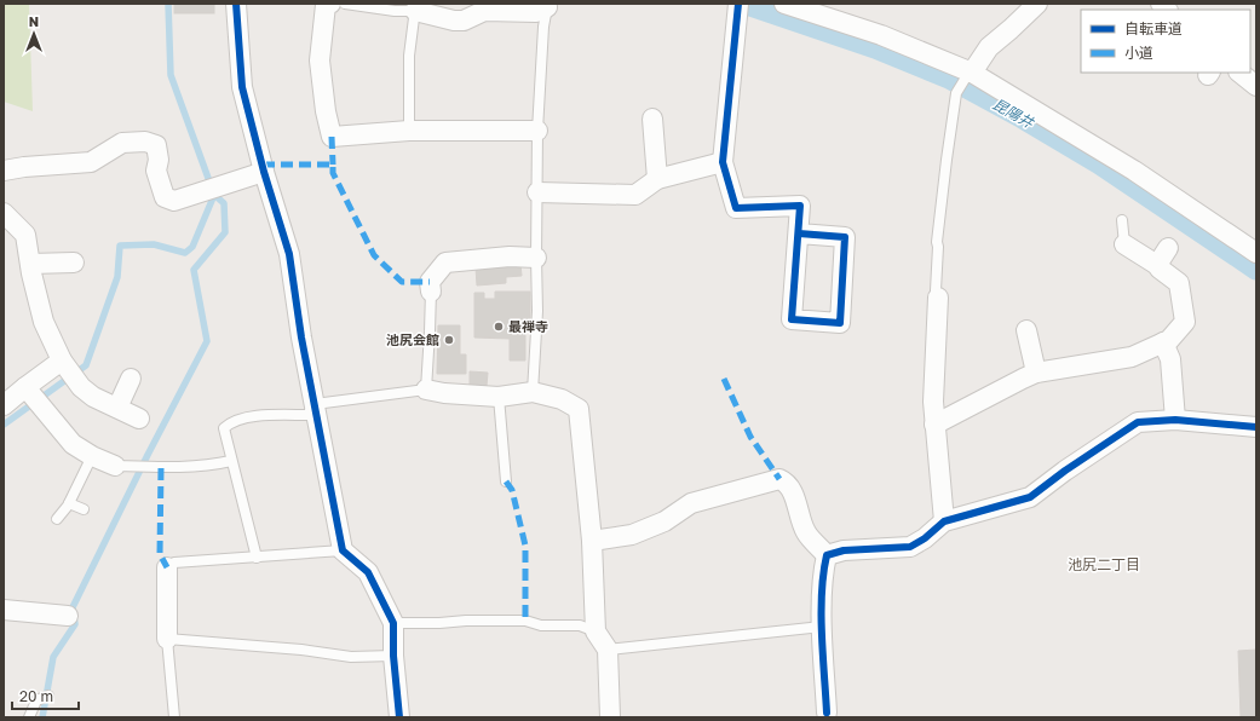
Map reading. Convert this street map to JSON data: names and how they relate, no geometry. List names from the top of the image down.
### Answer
{
  "districts": ["池尻二丁目"],
  "water": ["昆陽井"],
  "places": ["最禅寺", "池尻会館"],
  "legend": ["自転車道", "小道"],
  "scale_bar": "20 m",
  "north": "top"
}
